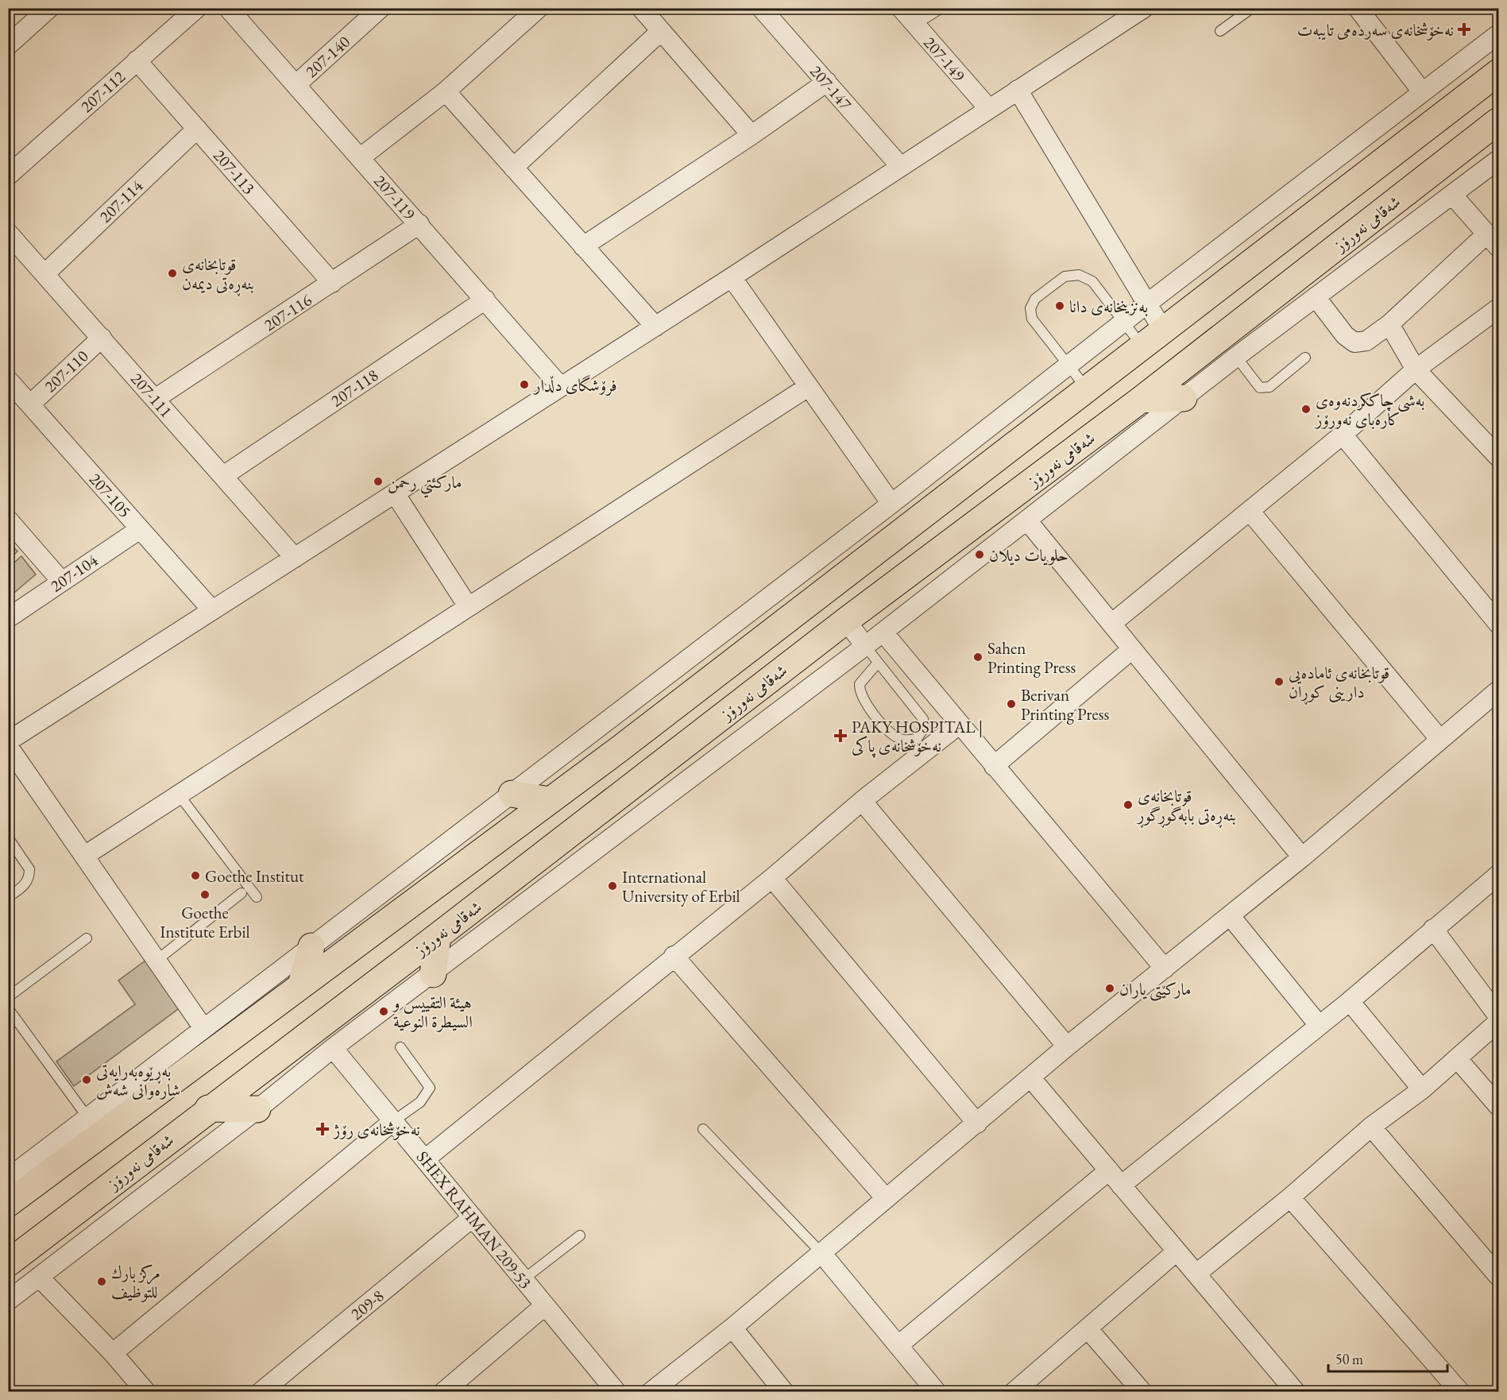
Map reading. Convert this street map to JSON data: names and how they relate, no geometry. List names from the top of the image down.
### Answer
{
  "streets": {
    "main road": ["شەقامی نەورۆز"],
    "street": [
      "207-140",
      "207-149",
      "207-147",
      "207-112",
      "207-113",
      "207-119",
      "207-114",
      "207-116",
      "207-110",
      "207-118",
      "207-111",
      "207-105",
      "207-104",
      "SHEX RAHMAN 209-53",
      "209-8"
    ]
  },
  "crossings": [
    ["207-140", "207-119"],
    ["207-112", "207-113"],
    ["207-113", "207-114"],
    ["207-113", "207-116"],
    ["207-119", "207-116"],
    ["207-119", "207-118"],
    ["207-114", "207-111"],
    ["207-116", "207-111"],
    ["207-110", "207-111"],
    ["207-110", "207-105"],
    ["207-118", "207-111"],
    ["207-105", "207-104"],
    ["SHEX RAHMAN 209-53", "209-8"]
  ],
  "places": {
    "health": ["نەخۆشخانەی سەردەمی تایبەت", "PAKY HOSPITAL | نەخۆشخانەی پاکی", "نەخۆشخانەی رۆژ"],
    "other": [
      "قوتابخانەی بنەڕەتی دیمەن",
      "بەنزینخانەی دانا",
      "فرۆشگای دڵدار",
      "به‌شی چاككردنه‌وه‌ی كاره‌بای نه‌ورۆز",
      "ماركئتي رحمن",
      "حلويات ديلان",
      "Sahen Printing Press",
      "قوتابخانەی ئامادەیی دارینی کوڕان",
      "Berivan Printing Press",
      "قوتابخانەی بنەڕەتی بابەگوڕگوڕ",
      "Goethe Institut",
      "International University of Erbil",
      "Goethe Institute Erbil",
      "مارکێتی یاران",
      "هيئة التقييس و السيطرة النوعية",
      "بەڕێوەبەرایەتی شارەوانی شەش",
      "مركز بارك للتوظيف"
    ]
  },
  "scale_bar": "50 m"
}
